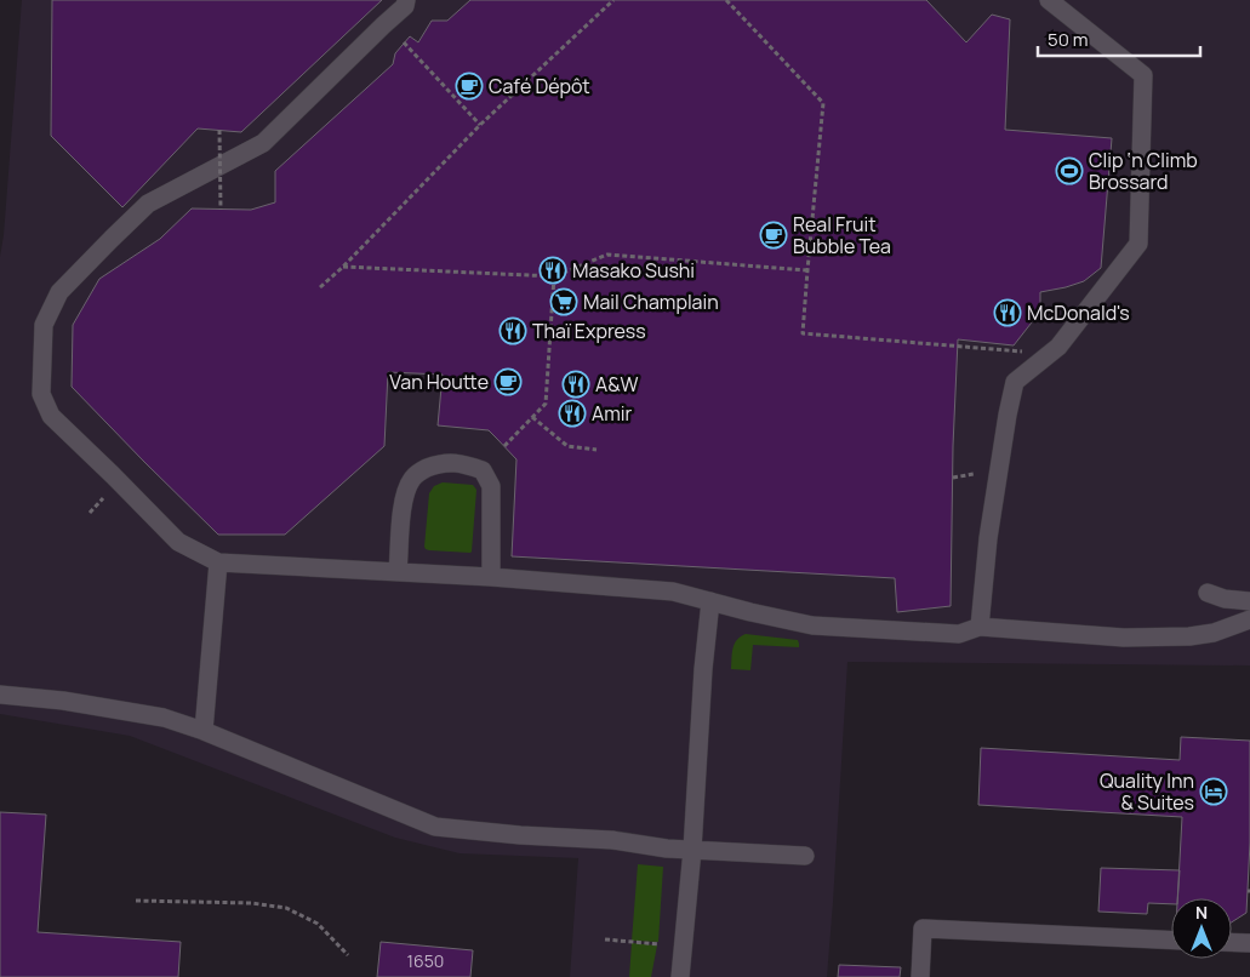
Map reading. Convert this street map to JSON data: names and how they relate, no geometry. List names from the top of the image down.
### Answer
{
  "places": {
    "cafe": ["Café Dépôt", "Real Fruit Bubble Tea", "Van Houtte"],
    "sports": ["Clip ‘n Climb Brossard"],
    "restaurant": [
      "Masako Sushi",
      "McDonald's",
      "Thaï Express",
      "A&W",
      "Amir"
    ],
    "supermarket": ["Mail Champlain"],
    "hotel": ["Quality Inn & Suites"]
  },
  "house_numbers": ["1650"],
  "scale_bar": "50 m",
  "north": "top"
}
